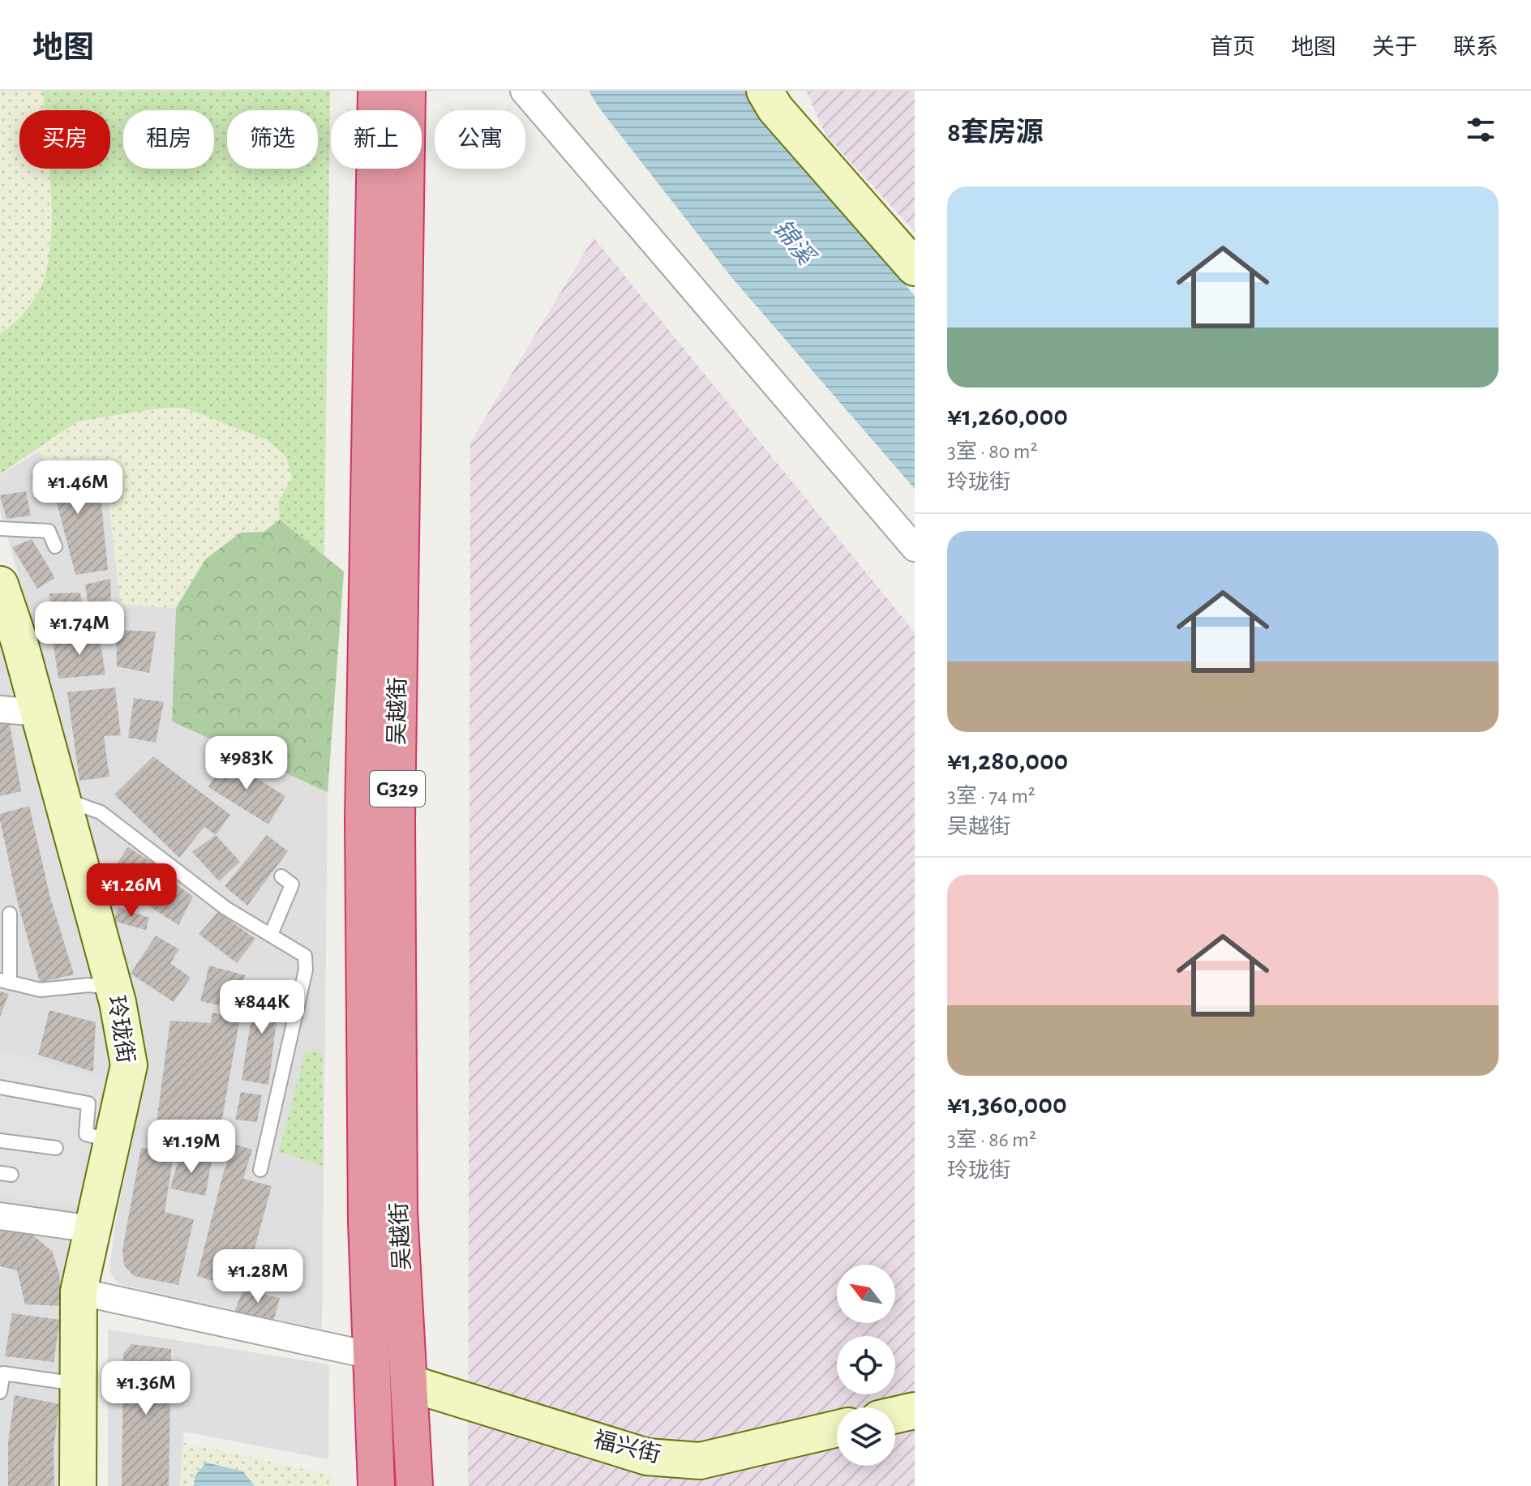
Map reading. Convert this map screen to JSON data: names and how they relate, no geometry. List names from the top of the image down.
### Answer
{
  "streets": {
    "highway": ["吴越街", "G329"],
    "street": ["玲珑街", "福兴街"]
  },
  "crossings": [
    ["吴越街", "福兴街"]
  ],
  "water": ["锦溪"],
  "north": "top left",
  "page": {
    "header": "地图",
    "nav": [
      "首页",
      "地图",
      "关于",
      "联系"
    ],
    "heading": "8套房源",
    "chip": [
      "买房",
      "租房",
      "筛选",
      "新上",
      "公寓"
    ],
    "list": [
      {
        "name": "¥1,260,000",
        "note": "3室 · 80 m² · 玲珑街"
      },
      {
        "name": "¥1,280,000",
        "note": "3室 · 74 m² · 吴越街"
      },
      {
        "name": "¥1,360,000",
        "note": "3室 · 86 m² · 玲珑街"
      }
    ],
    "price": [
      "¥1.46M",
      "¥1.74M",
      "¥983K",
      "¥1.26M",
      "¥844K",
      "¥1.19M",
      "¥1.28M",
      "¥1.36M"
    ]
  }
}
